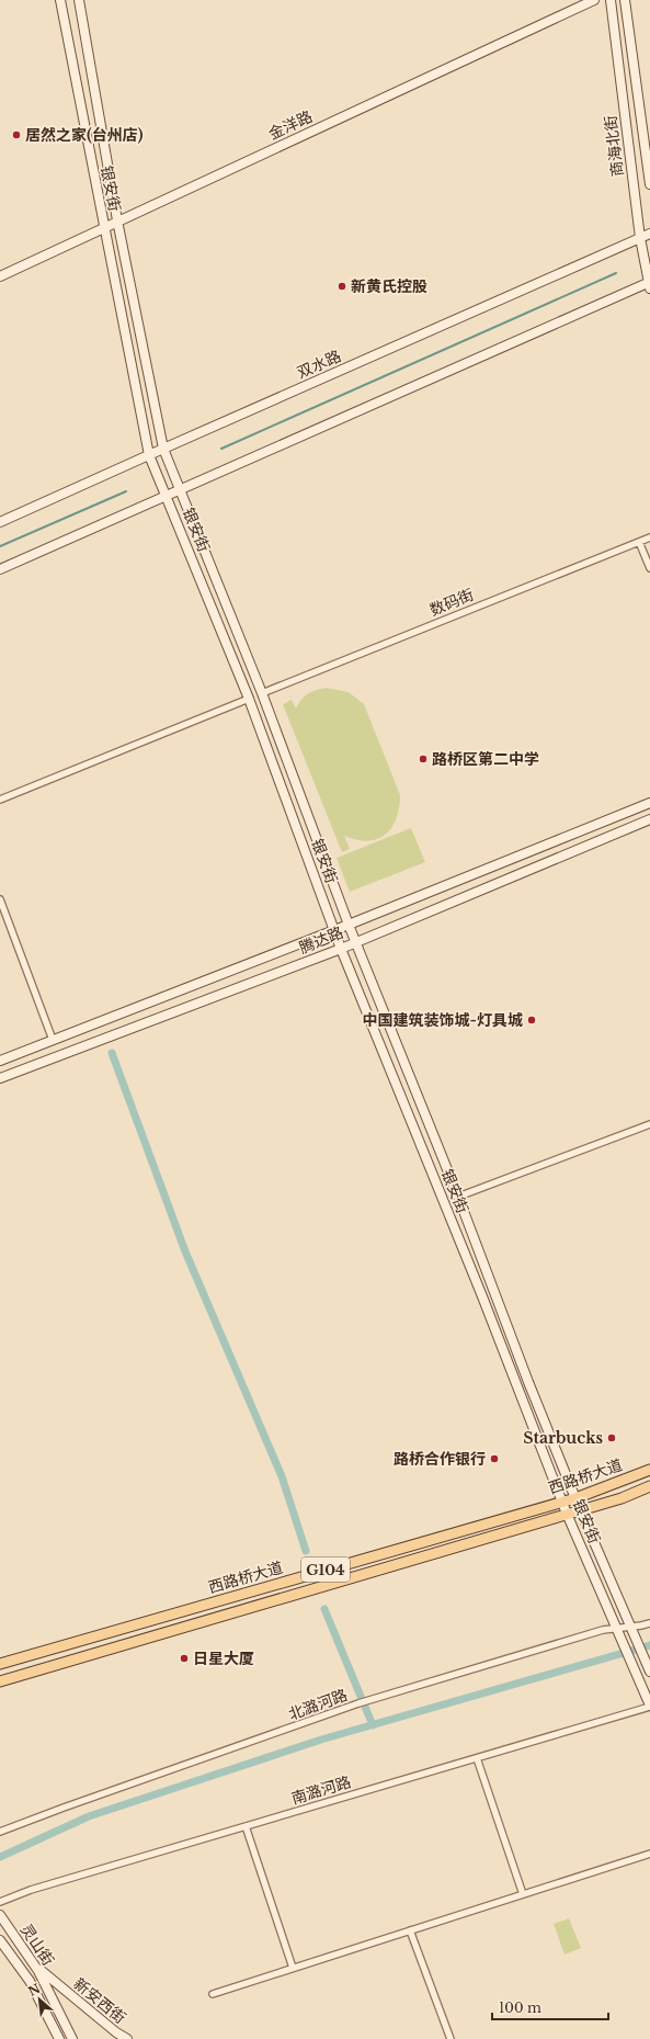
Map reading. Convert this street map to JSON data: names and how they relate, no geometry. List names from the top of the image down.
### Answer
{
  "streets": {
    "main road": [
      "金洋路",
      "商海北街",
      "银安街",
      "双水路",
      "腾达路",
      "西路桥大道",
      "G104",
      "灵山街",
      "新安西街"
    ],
    "street": ["数码街", "北潞河路", "南潞河路"]
  },
  "crossings": [
    ["金洋路", "银安街"],
    ["商海北街", "双水路"],
    ["银安街", "双水路"],
    ["银安街", "数码街"],
    ["银安街", "腾达路"],
    ["银安街", "西路桥大道"],
    ["银安街", "北潞河路"],
    ["银安街", "南潞河路"],
    ["灵山街", "新安西街"]
  ],
  "places": [
    "居然之家(台州店)",
    "新黄氏控股",
    "路桥区第二中学",
    "中国建筑装饰城-灯具城",
    "Starbucks",
    "路桥合作银行",
    "日星大厦"
  ],
  "scale_bar": "100 m",
  "north": "top left"
}
